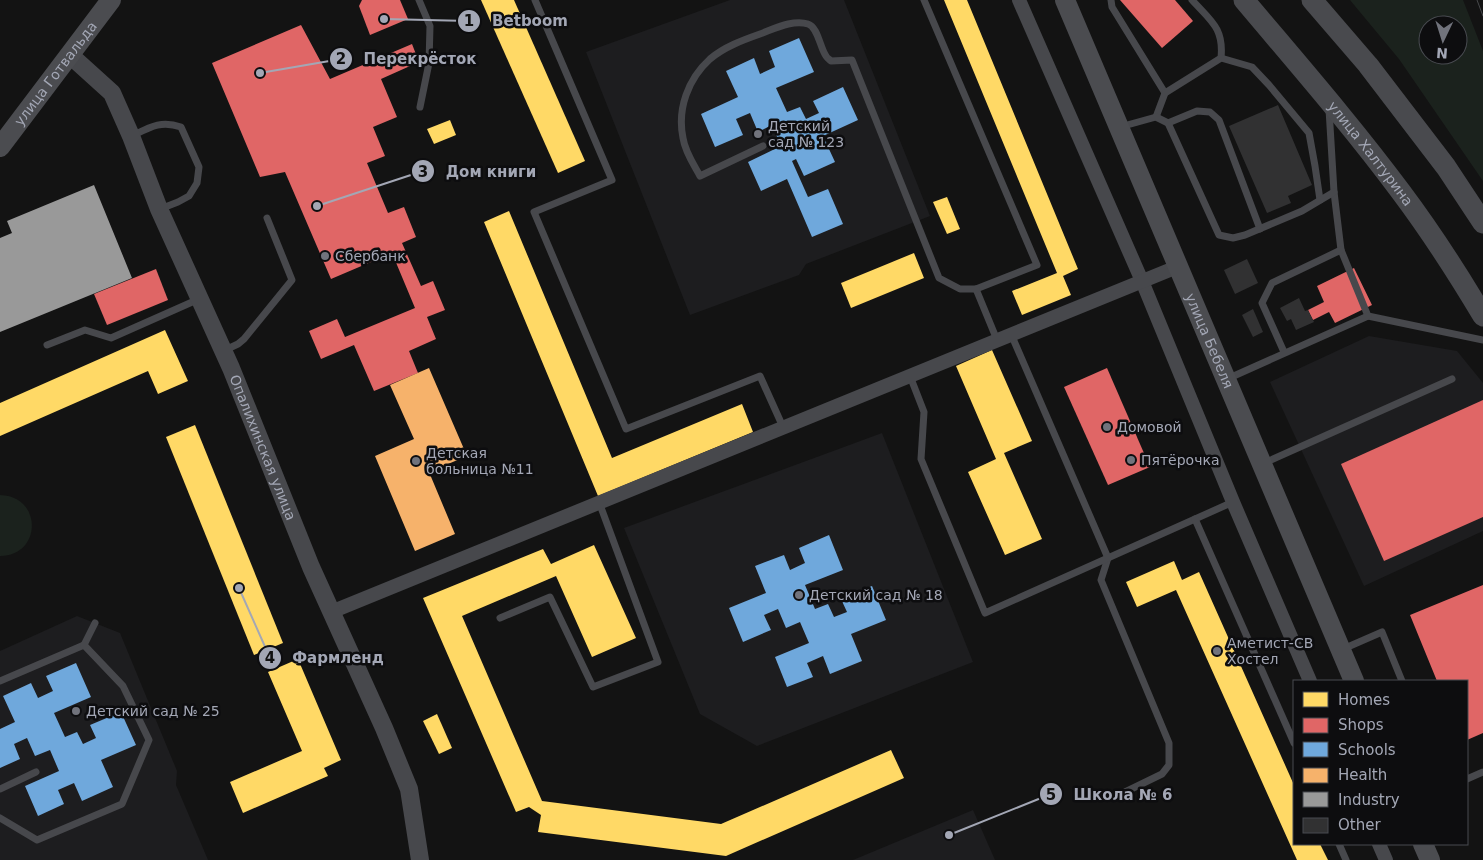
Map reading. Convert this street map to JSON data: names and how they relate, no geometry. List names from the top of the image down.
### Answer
{
  "streets": {
    "main road": ["улица Готвальда", "улица Халтурина", "улица Бебеля"],
    "street": ["Опалихинская улица"]
  },
  "crossings": [
    ["улица Готвальда", "Опалихинская улица"]
  ],
  "places": [
    "Betboom",
    "Перекрёсток",
    "Детский сад № 123",
    "Дом книги",
    "Сбербанк",
    "Домовой",
    "Пятёрочка",
    "Детская больница №11",
    "Фармленд",
    "Детский сад № 18",
    "Аметист-СВ Хостел",
    "Детский сад № 25",
    "Школа № 6"
  ],
  "legend": [
    "Homes",
    "Shops",
    "Schools",
    "Health",
    "Industry",
    "Other"
  ],
  "north": "bottom"
}
